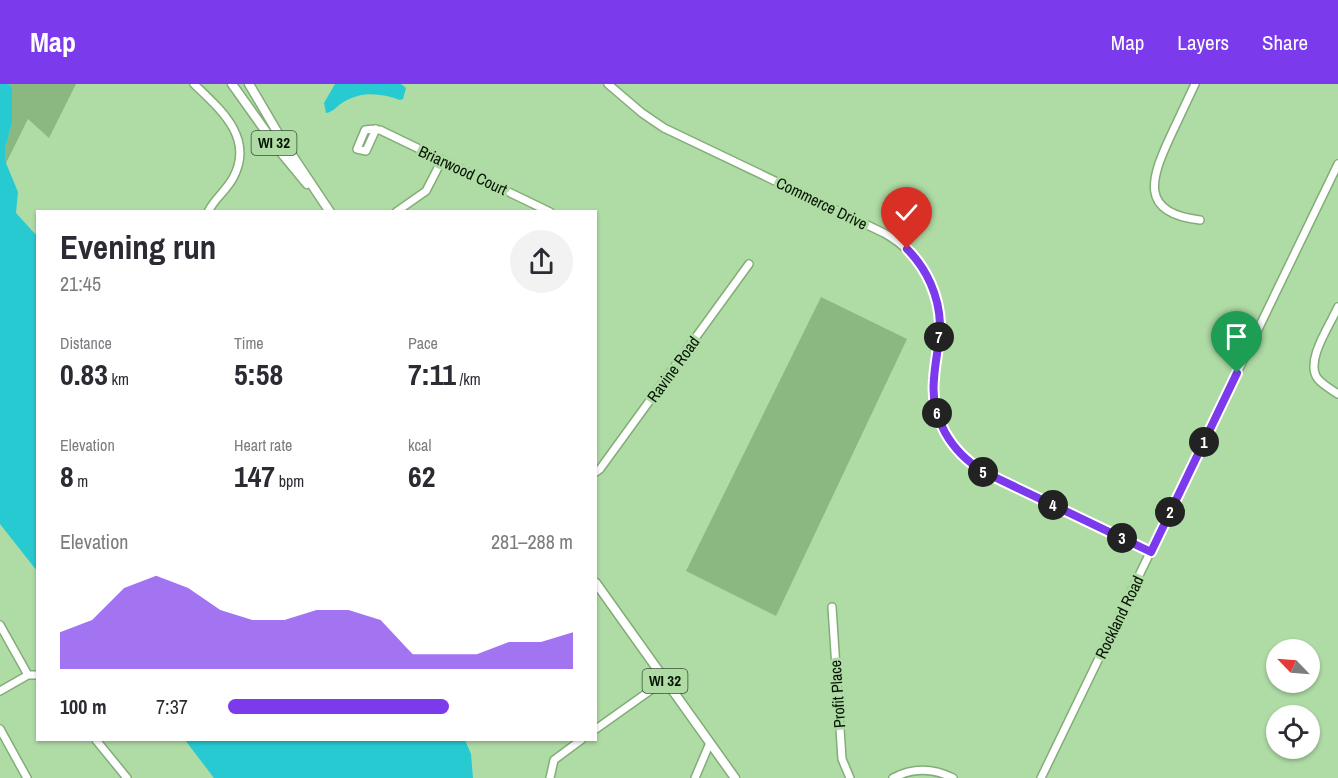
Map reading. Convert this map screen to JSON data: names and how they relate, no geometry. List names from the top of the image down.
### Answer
{
  "streets": {
    "main road": ["WI 32"],
    "street": [
      "Briarwood Court",
      "Commerce Drive",
      "Ravine Road",
      "Rockland Road",
      "Profit Place"
    ]
  },
  "crossings": [
    ["Commerce Drive", "Rockland Road"]
  ],
  "north": "top left",
  "page": {
    "header": "Map",
    "nav": ["Map", "Layers", "Share"],
    "heading": ["Evening run", "21:45"],
    "stats": [
      ["Distance", "0.83 km"],
      ["Time", "5:58"],
      ["Pace", "7:11 /km"],
      ["Elevation", "8 m"],
      ["Heart rate", "147 bpm"],
      ["kcal", "62"]
    ],
    "pins": [
      "7",
      "6",
      "1",
      "5",
      "4",
      "2",
      "3"
    ],
    "chart": ["Elevation", "281–288 m"],
    "list": [
      {
        "name": "100 m",
        "note": "7:37"
      }
    ]
  }
}
